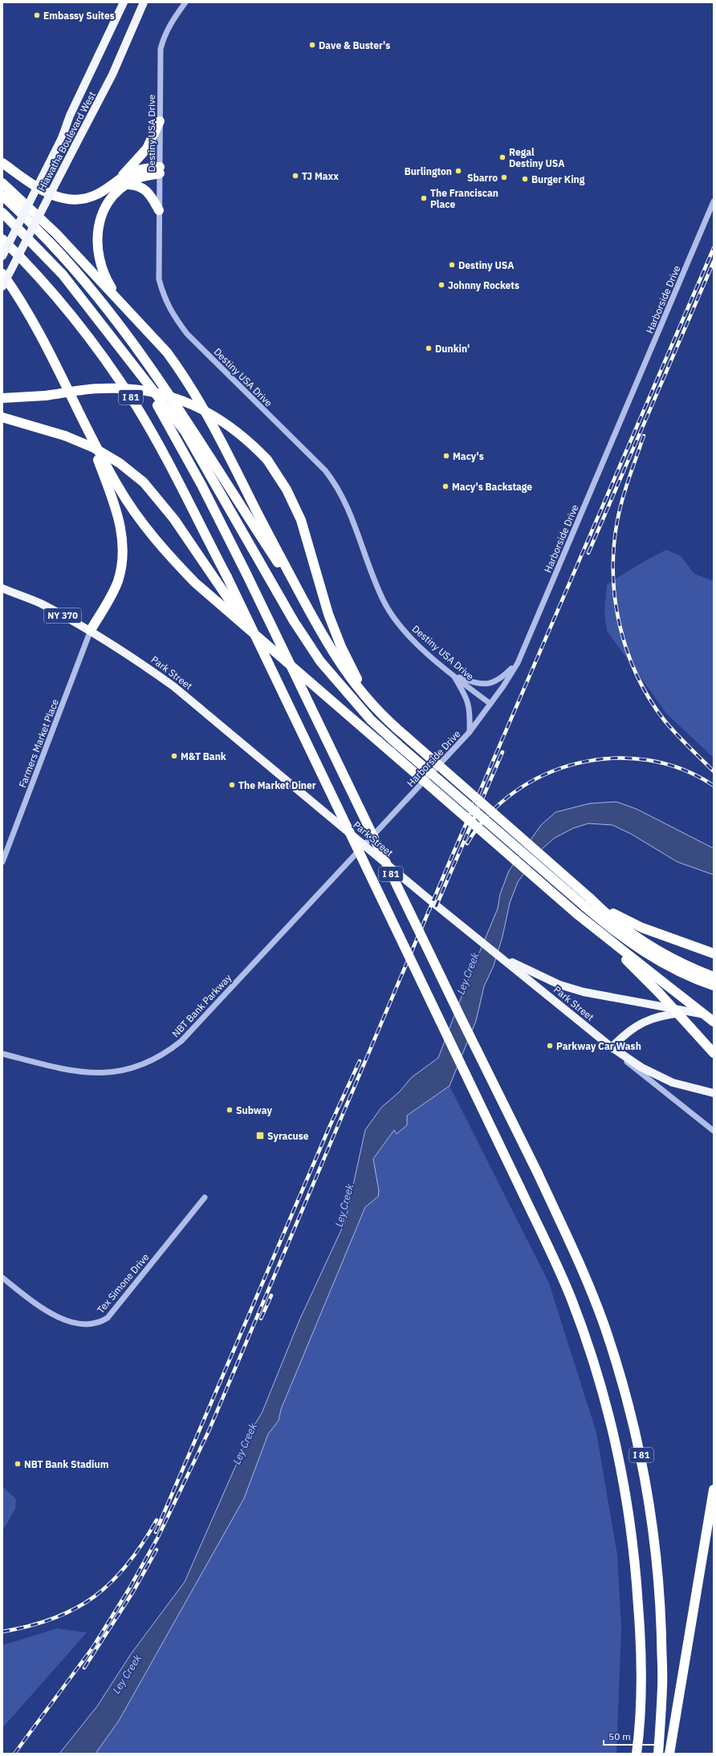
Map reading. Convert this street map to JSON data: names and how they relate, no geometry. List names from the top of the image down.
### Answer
{
  "streets": {
    "highway": ["I 81"],
    "main road": ["Hiawatha Boulevard West", "NY 370", "Park Street"],
    "street": [
      "Destiny USA Drive",
      "Harborside Drive",
      "Farmers Market Place",
      "NBT Bank Parkway",
      "Tex Simone Drive"
    ]
  },
  "crossings": [
    ["Destiny USA Drive", "Harborside Drive"],
    ["Harborside Drive", "Park Street"],
    ["Harborside Drive", "NBT Bank Parkway"],
    ["NY 370", "Park Street"],
    ["Park Street", "Farmers Market Place"],
    ["Park Street", "NBT Bank Parkway"]
  ],
  "water": ["Ley Creek"],
  "places": {
    "other": [
      "Embassy Suites",
      "Dave & Buster's",
      "Regal Destiny USA",
      "Burlington",
      "TJ Maxx",
      "Sbarro",
      "Burger King",
      "The Franciscan Place",
      "Destiny USA",
      "Johnny Rockets",
      "Dunkin'",
      "Macy's",
      "Macy's Backstage",
      "M&T Bank",
      "The Market Diner",
      "Parkway Car Wash",
      "Subway",
      "NBT Bank Stadium"
    ],
    "transit": ["Syracuse"]
  },
  "scale_bar": "50 m"
}
